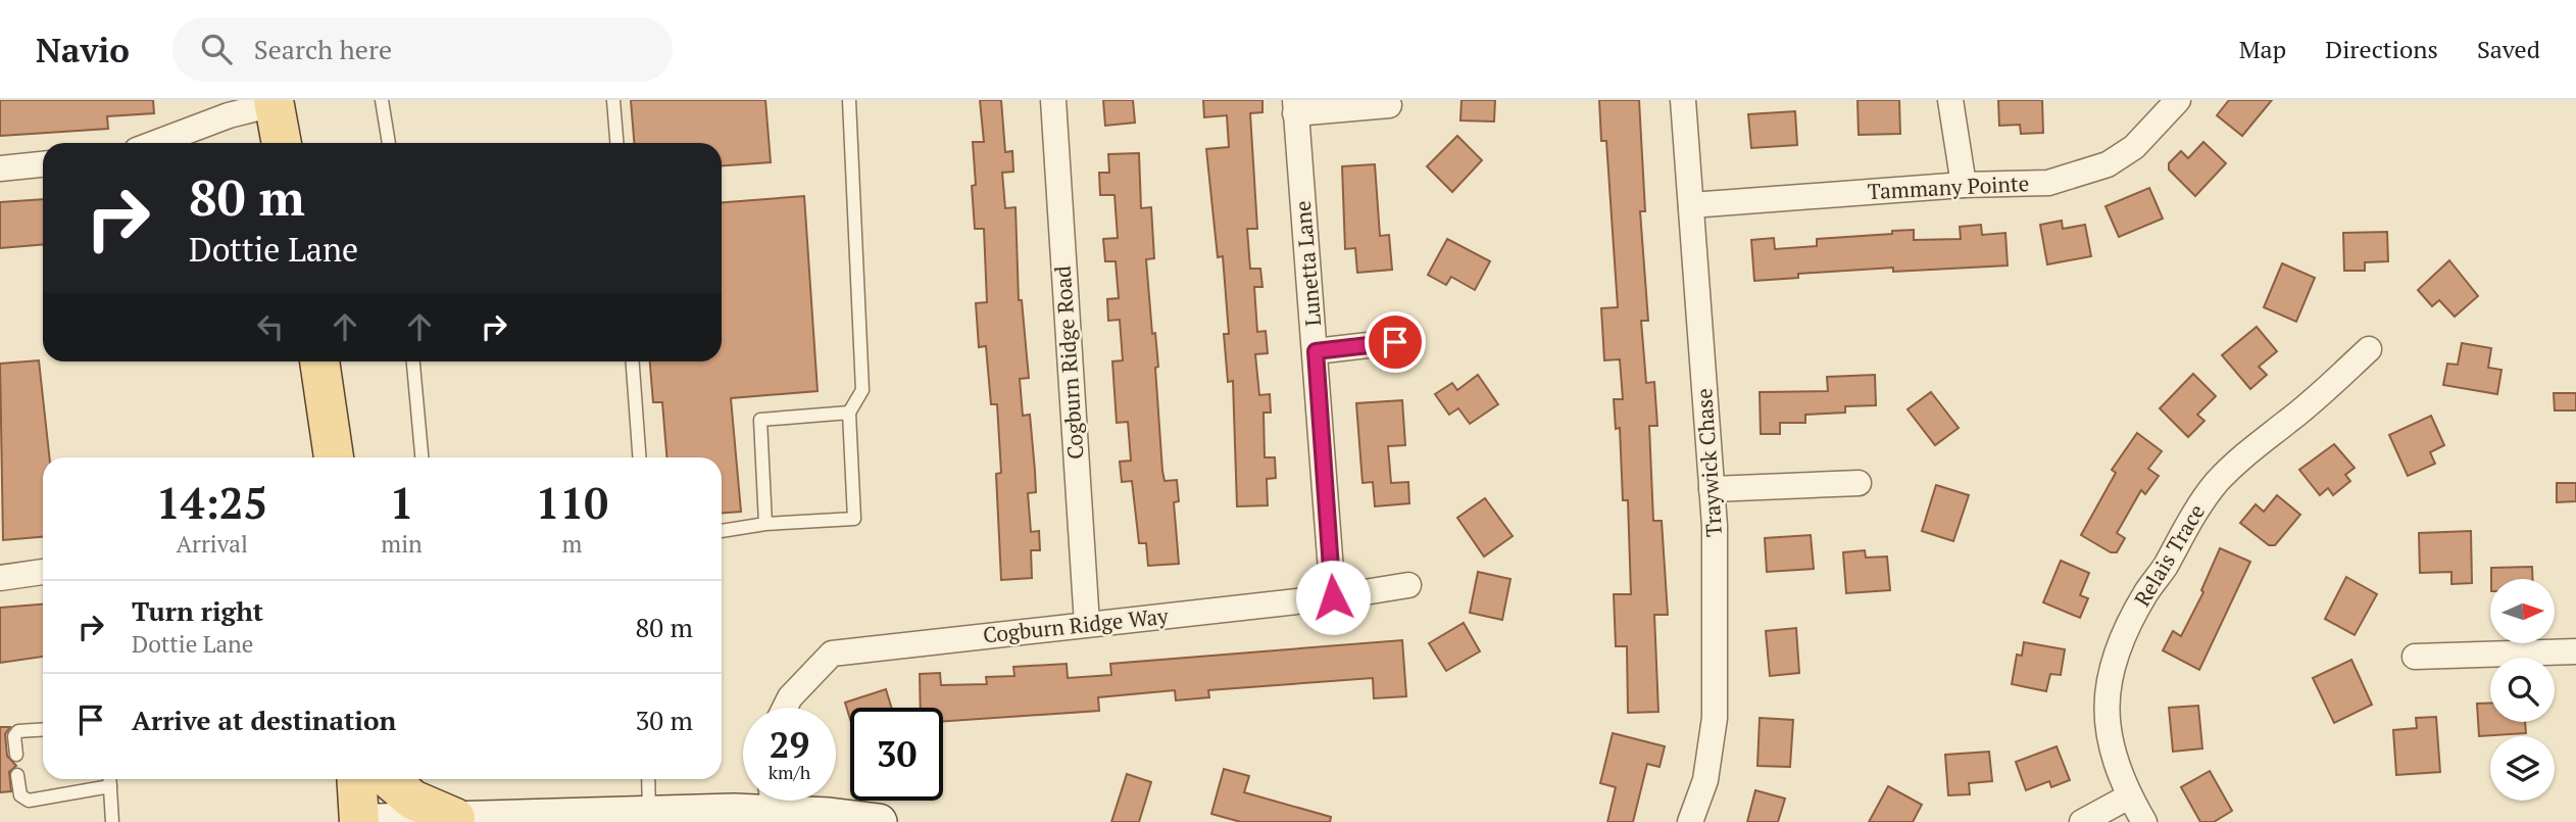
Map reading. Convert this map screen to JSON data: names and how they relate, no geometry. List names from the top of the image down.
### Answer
{
  "streets": {
    "street": [
      "Tammany Pointe",
      "Lunetta Lane",
      "Cogburn Ridge Road",
      "Traywick Chase",
      "Relais Trace",
      "Cogburn Ridge Way"
    ]
  },
  "crossings": [
    ["Tammany Pointe", "Traywick Chase"],
    ["Lunetta Lane", "Cogburn Ridge Way"],
    ["Cogburn Ridge Road", "Cogburn Ridge Way"]
  ],
  "north": "right",
  "page": {
    "header": "Navio",
    "search": "Search here",
    "nav": ["Map", "Directions", "Saved"],
    "turn": ["80 m", "Dottie Lane"],
    "eta": [
      "14:25",
      "Arrival",
      "1",
      "min",
      "110",
      "m"
    ],
    "list": [
      {
        "name": "Turn right",
        "note": "Dottie Lane",
        "value": "80 m"
      },
      {
        "name": "Arrive at destination",
        "value": "30 m"
      }
    ],
    "speed": "29 km/h",
    "limit": "30"
  }
}
